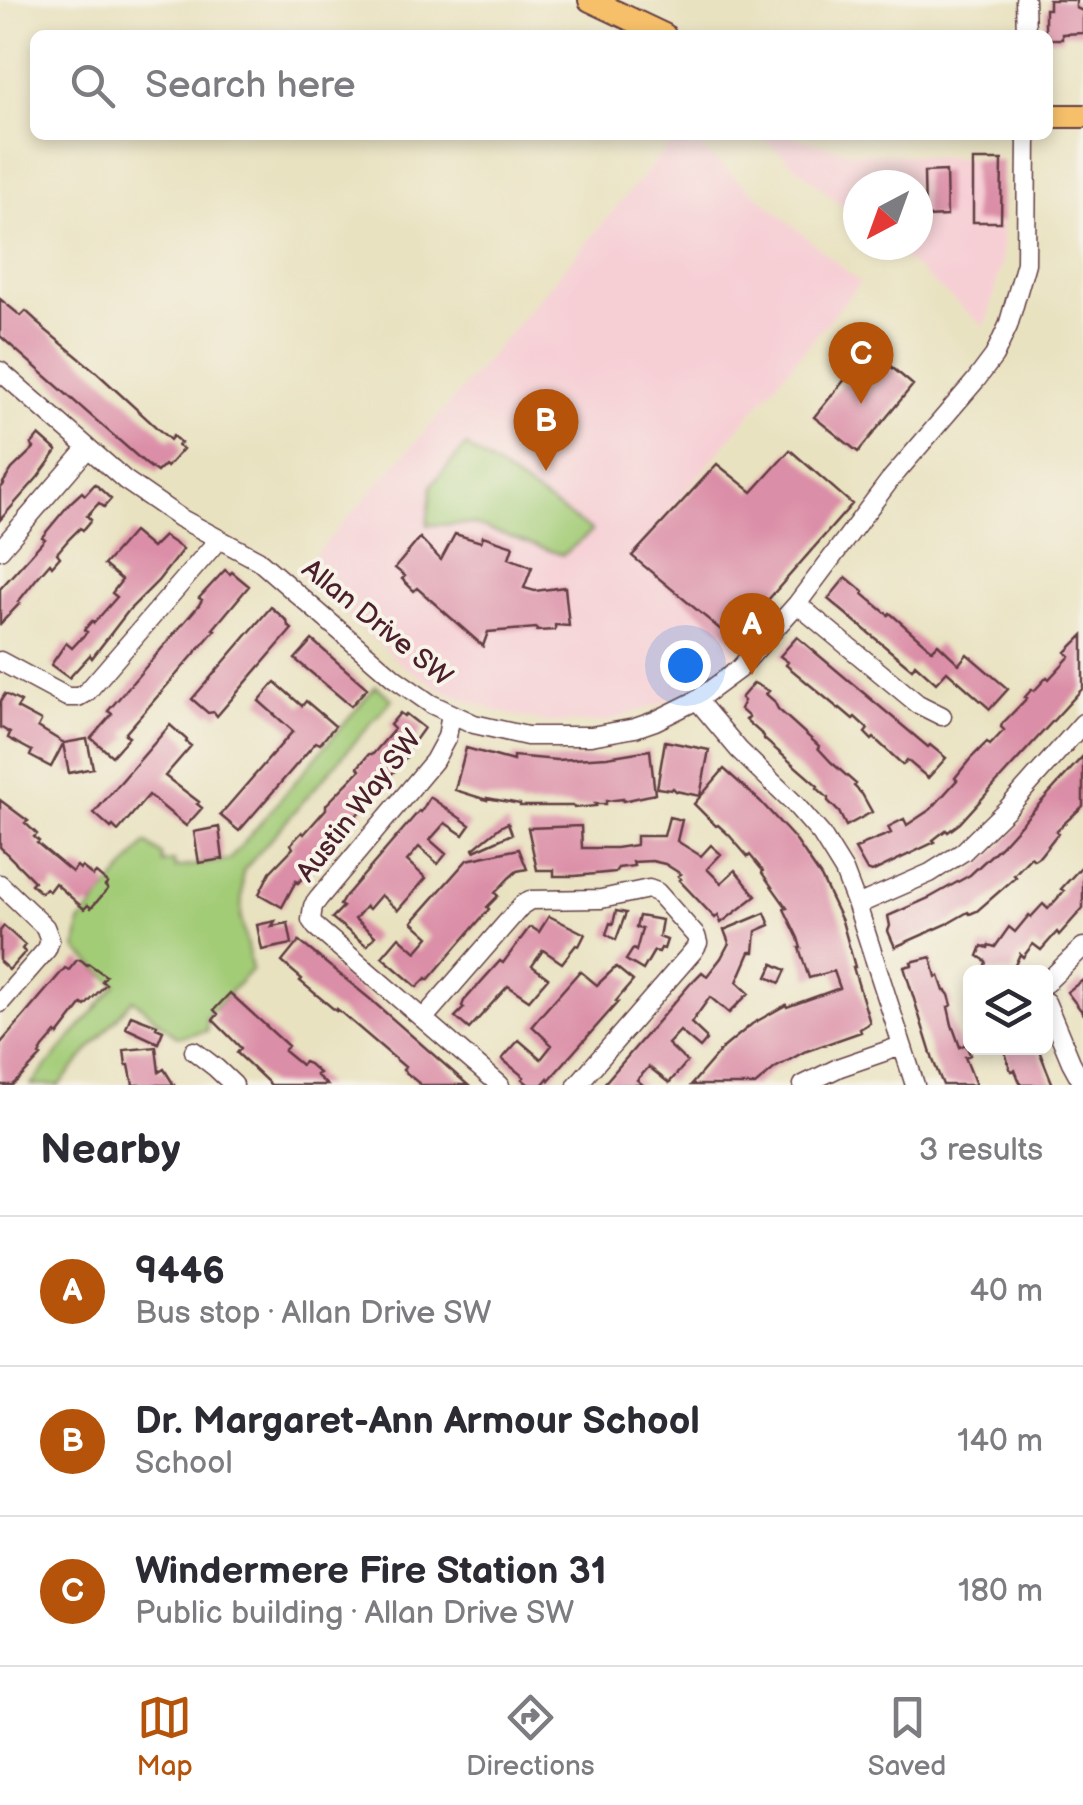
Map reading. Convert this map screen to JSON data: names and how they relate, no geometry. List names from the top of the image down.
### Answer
{
  "streets": {
    "street": ["Allan Drive SW", "Austin Way SW"]
  },
  "crossings": [
    ["Allan Drive SW", "Austin Way SW"]
  ],
  "north": "bottom left",
  "page": {
    "search": "Search here",
    "pins": ["C", "B", "A"],
    "heading": ["Nearby", "3 results"],
    "list": [
      {
        "mark": "A",
        "name": "9446",
        "note": "Bus stop · Allan Drive SW",
        "value": "40 m"
      },
      {
        "mark": "B",
        "name": "Dr. Margaret-Ann Armour School",
        "note": "School",
        "value": "140 m"
      },
      {
        "mark": "C",
        "name": "Windermere Fire Station 31",
        "note": "Public building · Allan Drive SW",
        "value": "180 m"
      }
    ],
    "nav": ["Map", "Directions", "Saved"]
  }
}
